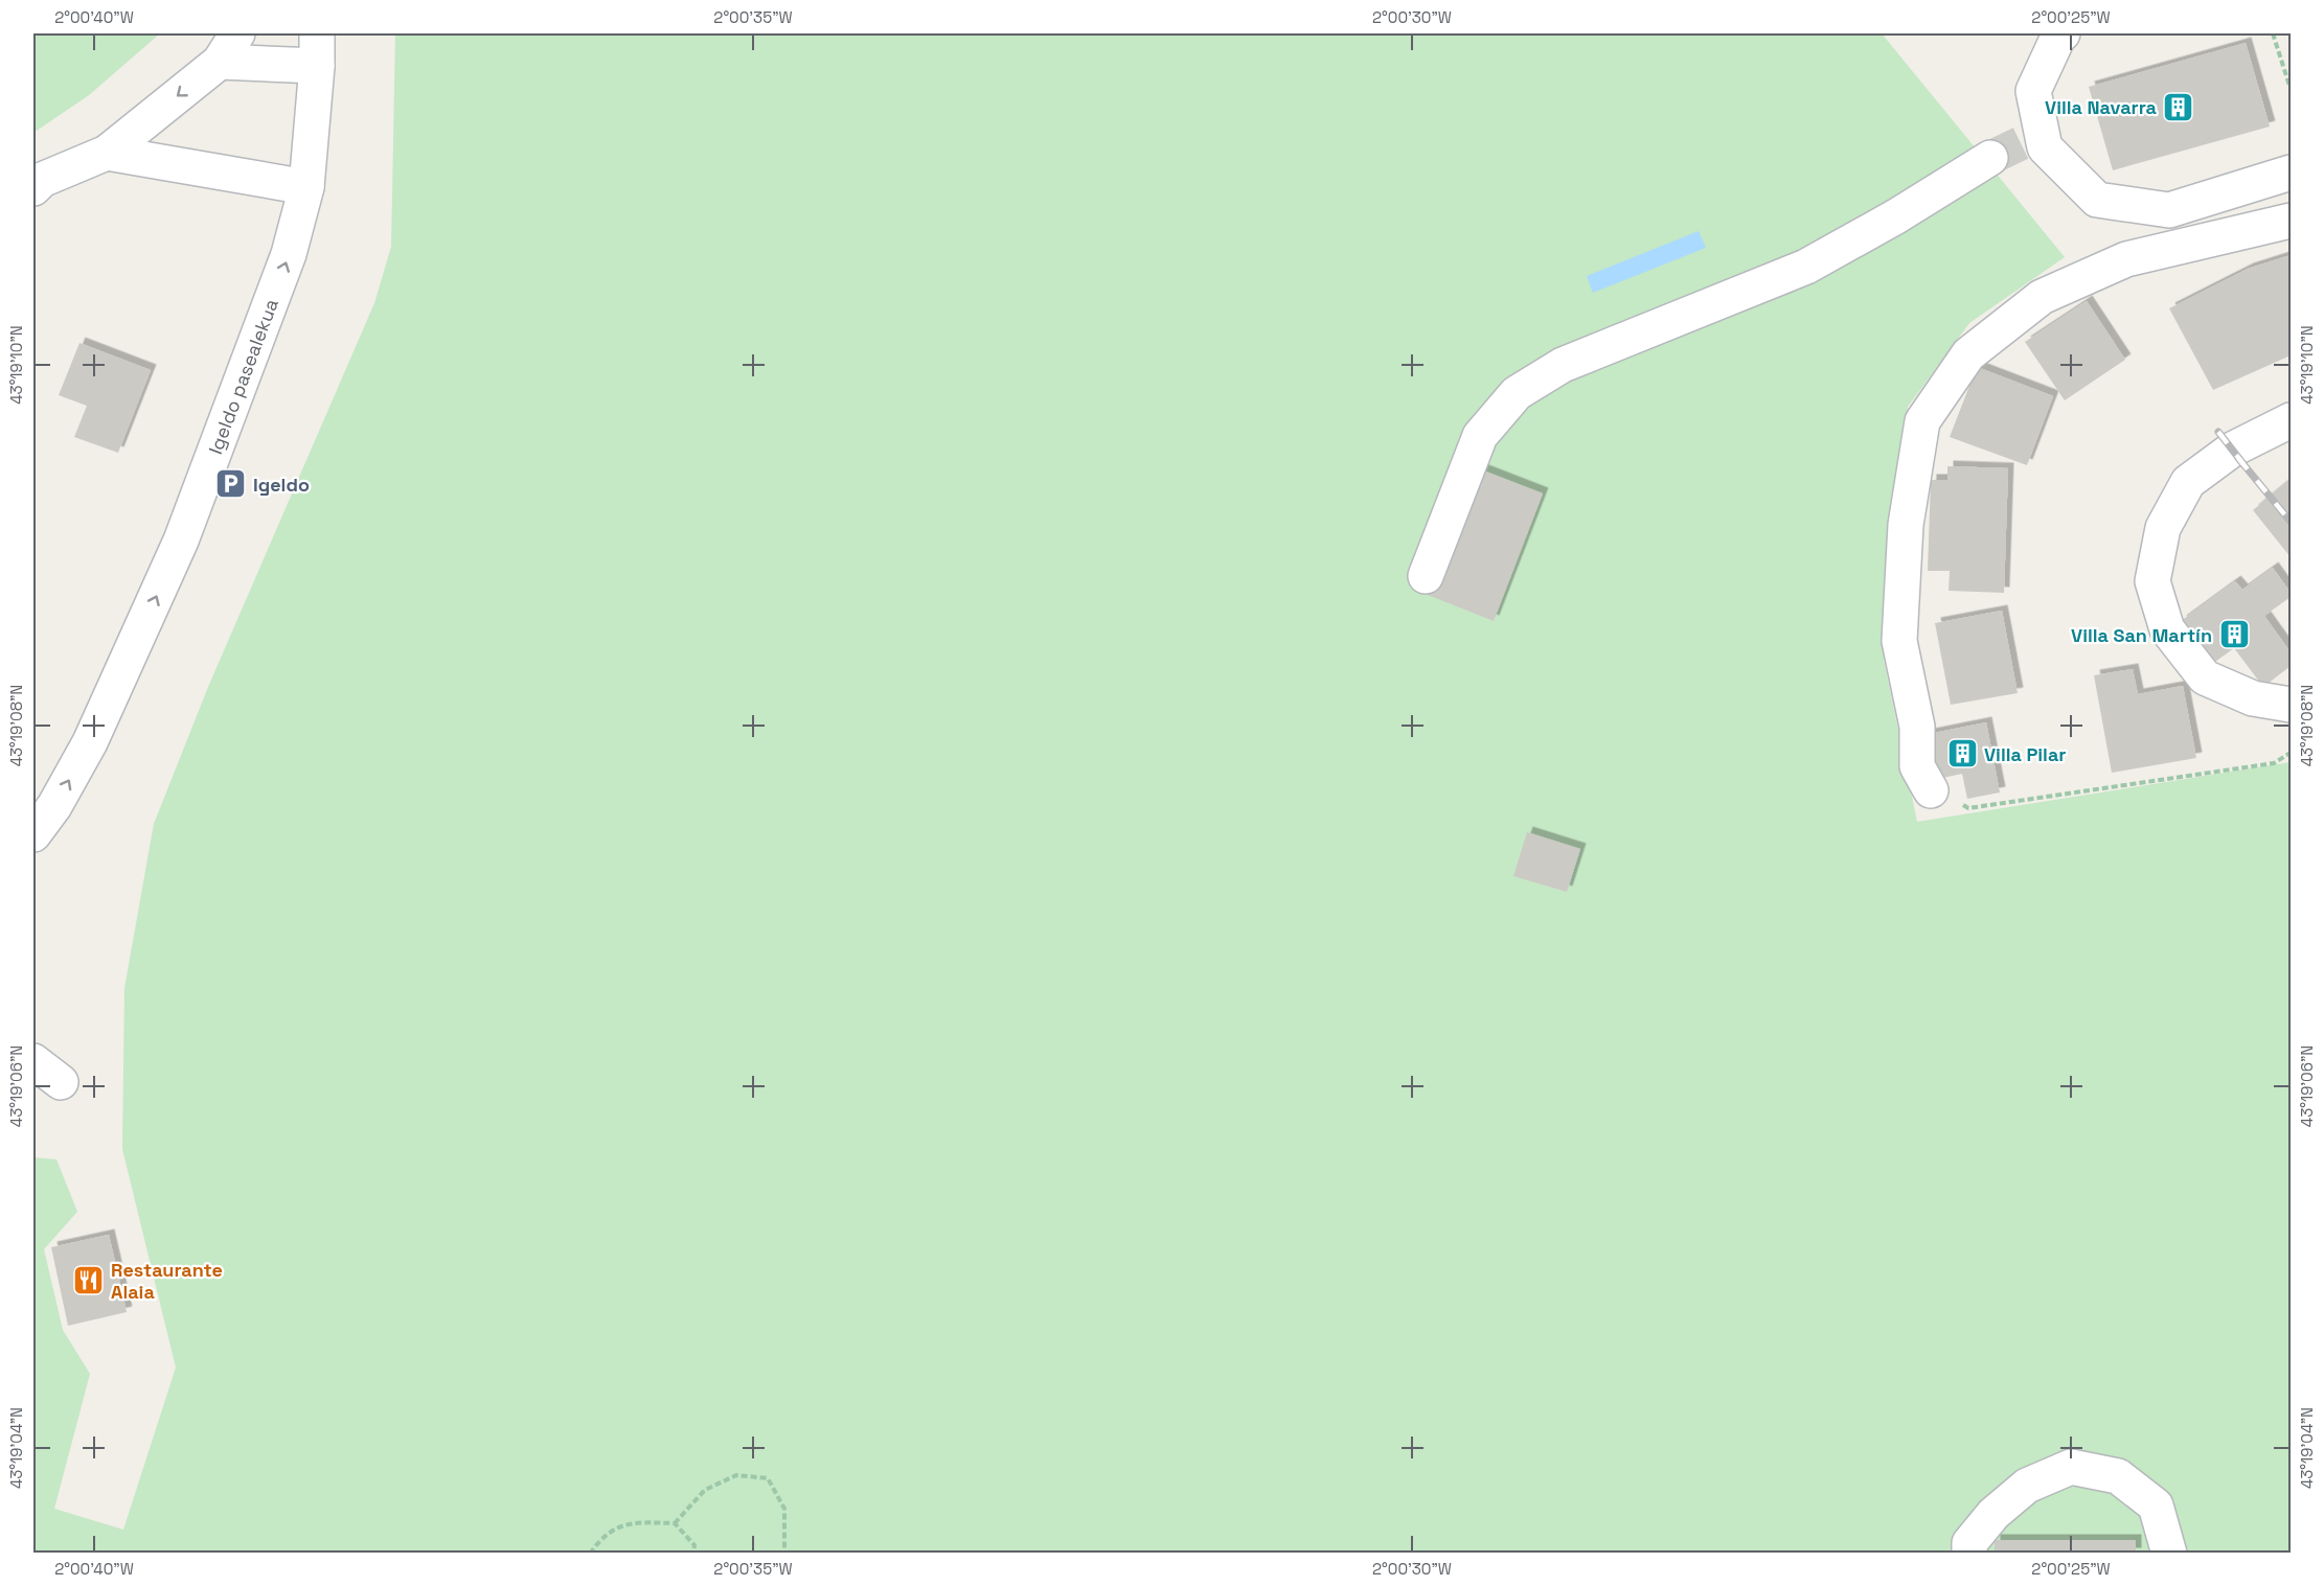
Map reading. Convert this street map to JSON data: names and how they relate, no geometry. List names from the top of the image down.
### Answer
{
  "streets": {
    "street": ["Igeldo pasealekua"]
  },
  "one_way": ["Igeldo pasealekua"],
  "places": {
    "building": ["Villa Navarra", "Villa San Martín", "Villa Pilar"],
    "parking": ["Igeldo"],
    "restaurant": ["Restaurante Alaia"]
  },
  "coordinates": [
    "2°00'40\"W",
    "2°00'35\"W",
    "2°00'30\"W",
    "2°00'25\"W",
    "43°19'10\"N",
    "43°19'08\"N",
    "43°19'06\"N",
    "43°19'04\"N"
  ]
}
